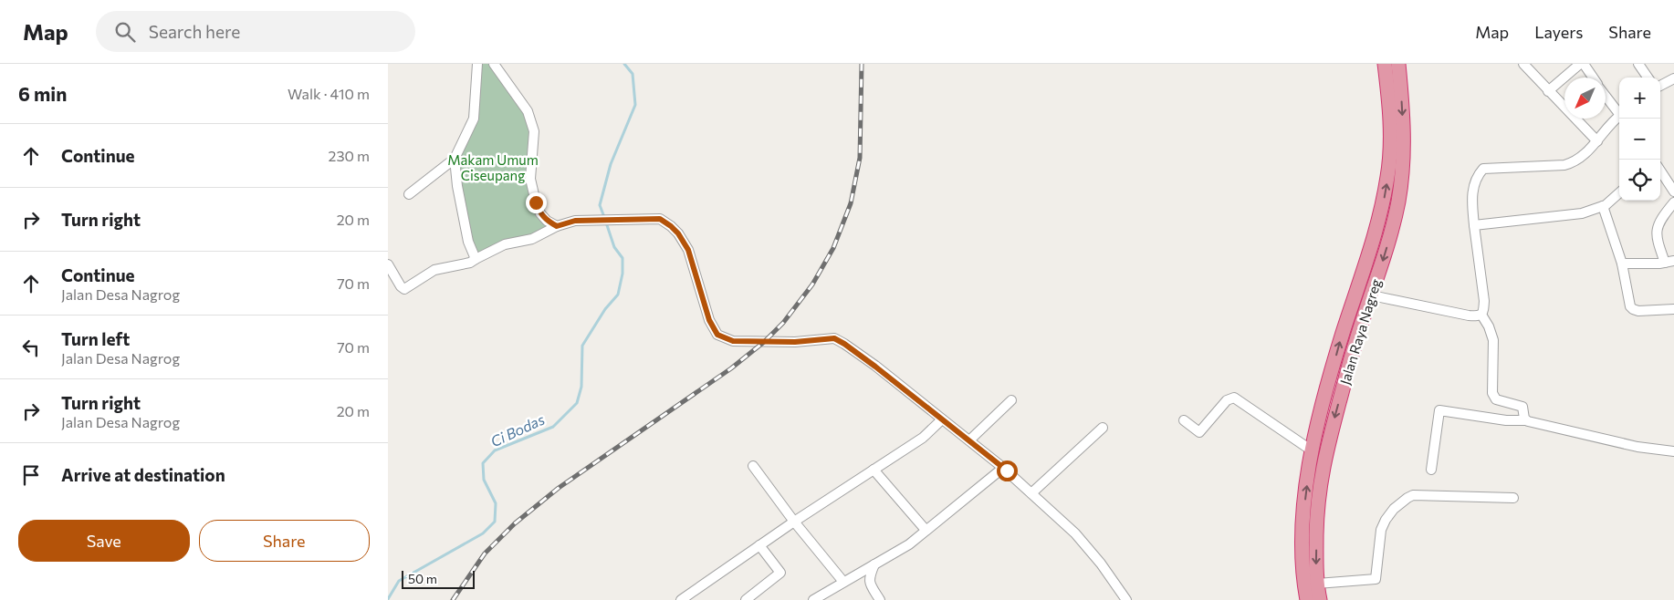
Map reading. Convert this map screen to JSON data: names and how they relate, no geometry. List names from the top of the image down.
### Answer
{
  "streets": {
    "highway": ["Jalan Raya Nagreg"]
  },
  "water": ["Ci Bodas"],
  "parks": ["Makam Umum Ciseupang"],
  "scale_bar": "50 m",
  "north": "bottom left",
  "page": {
    "header": "Map",
    "search": "Search here",
    "nav": ["Map", "Layers", "Share"],
    "heading": ["6 min", "Walk · 410 m"],
    "map_buttons": ["+", "−"],
    "list": [
      ["Continue", "230 m"],
      ["Turn right", "20 m"],
      ["Continue", "Jalan Desa Nagrog", "70 m"],
      ["Turn left", "Jalan Desa Nagrog", "70 m"],
      ["Turn right", "Jalan Desa Nagrog", "20 m"],
      "Arrive at destination"
    ],
    "buttons": ["Save", "Share"],
    "scale": "50 m"
  }
}
